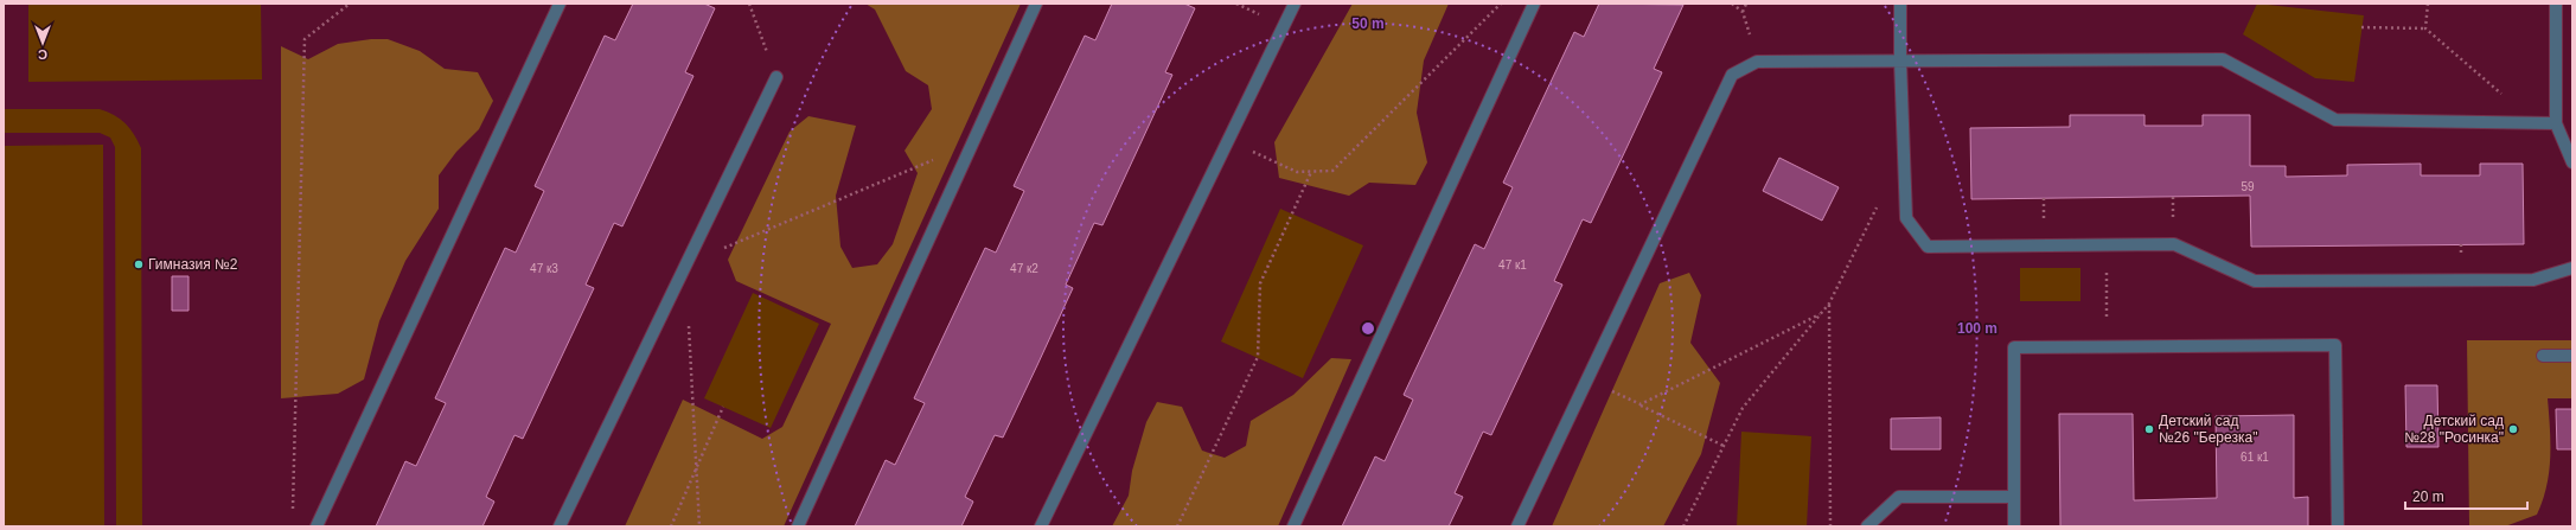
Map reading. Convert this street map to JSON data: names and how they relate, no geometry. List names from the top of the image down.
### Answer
{
  "places": ["Гимназия №2", "Детский сад №26 \"Березка\"", "Детский сад №28 \"Росинка\""],
  "house_numbers": [
    "59",
    "47 к1",
    "47 к3",
    "47 к2",
    "61 к1"
  ],
  "scale_bar": "20 m",
  "north": "bottom",
  "rings": ["50 m", "100 m"]
}
